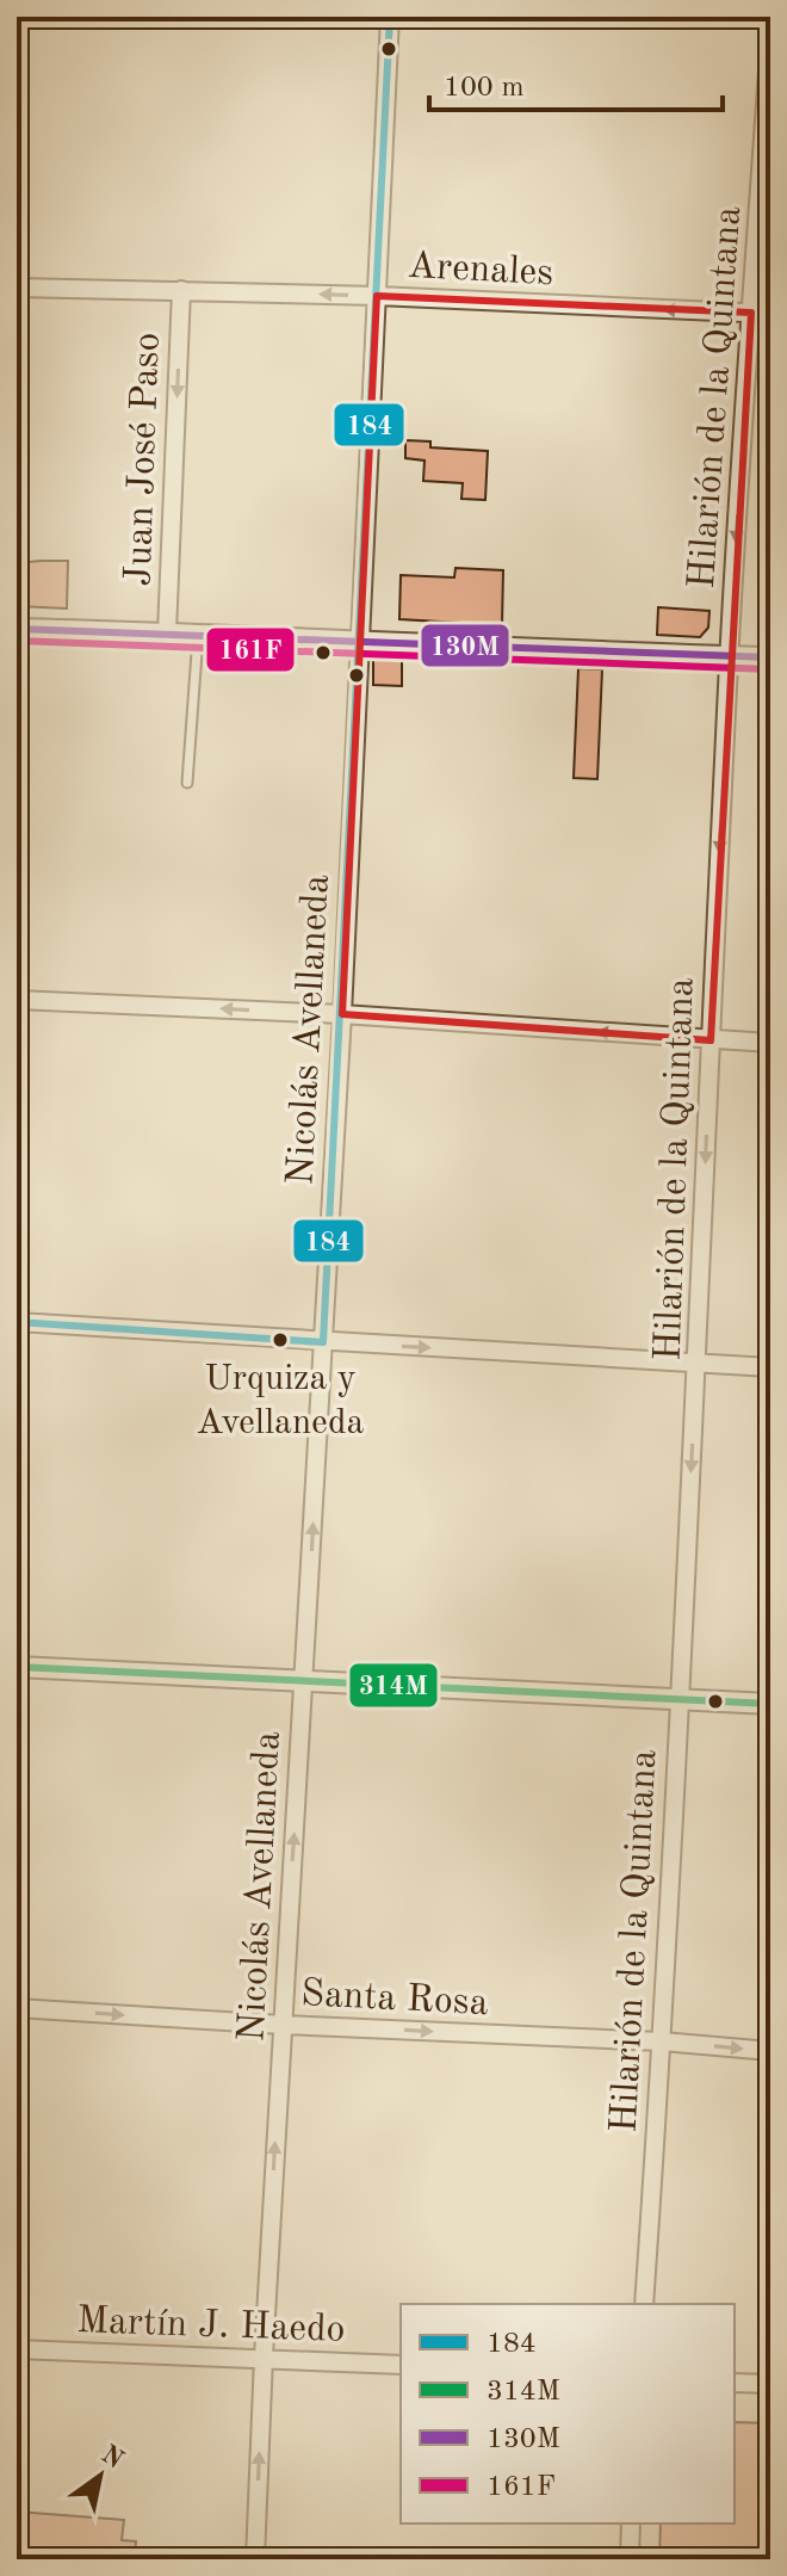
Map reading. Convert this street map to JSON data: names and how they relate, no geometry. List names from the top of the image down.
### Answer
{
  "streets": {
    "street": [
      "Arenales",
      "Hilarión de la Quintana",
      "Juan José Paso",
      "Nicolás Avellaneda",
      "Santa Rosa",
      "Martín J. Haedo"
    ]
  },
  "crossings": [
    ["Arenales", "Hilarión de la Quintana"],
    ["Arenales", "Juan José Paso"],
    ["Arenales", "Nicolás Avellaneda"],
    ["Hilarión de la Quintana", "Santa Rosa"],
    ["Nicolás Avellaneda", "Santa Rosa"],
    ["Nicolás Avellaneda", "Martín J. Haedo"]
  ],
  "one_way": [
    "Arenales",
    "Hilarión de la Quintana",
    "Juan José Paso",
    "Nicolás Avellaneda",
    "Santa Rosa"
  ],
  "places": ["Urquiza y Avellaneda"],
  "lines": [
    "transit line 184",
    "transit line 130M",
    "transit line 161F",
    "transit line 314M"
  ],
  "legend": [
    "184",
    "314M",
    "130M",
    "161F"
  ],
  "scale_bar": "100 m",
  "north": "top right"
}
